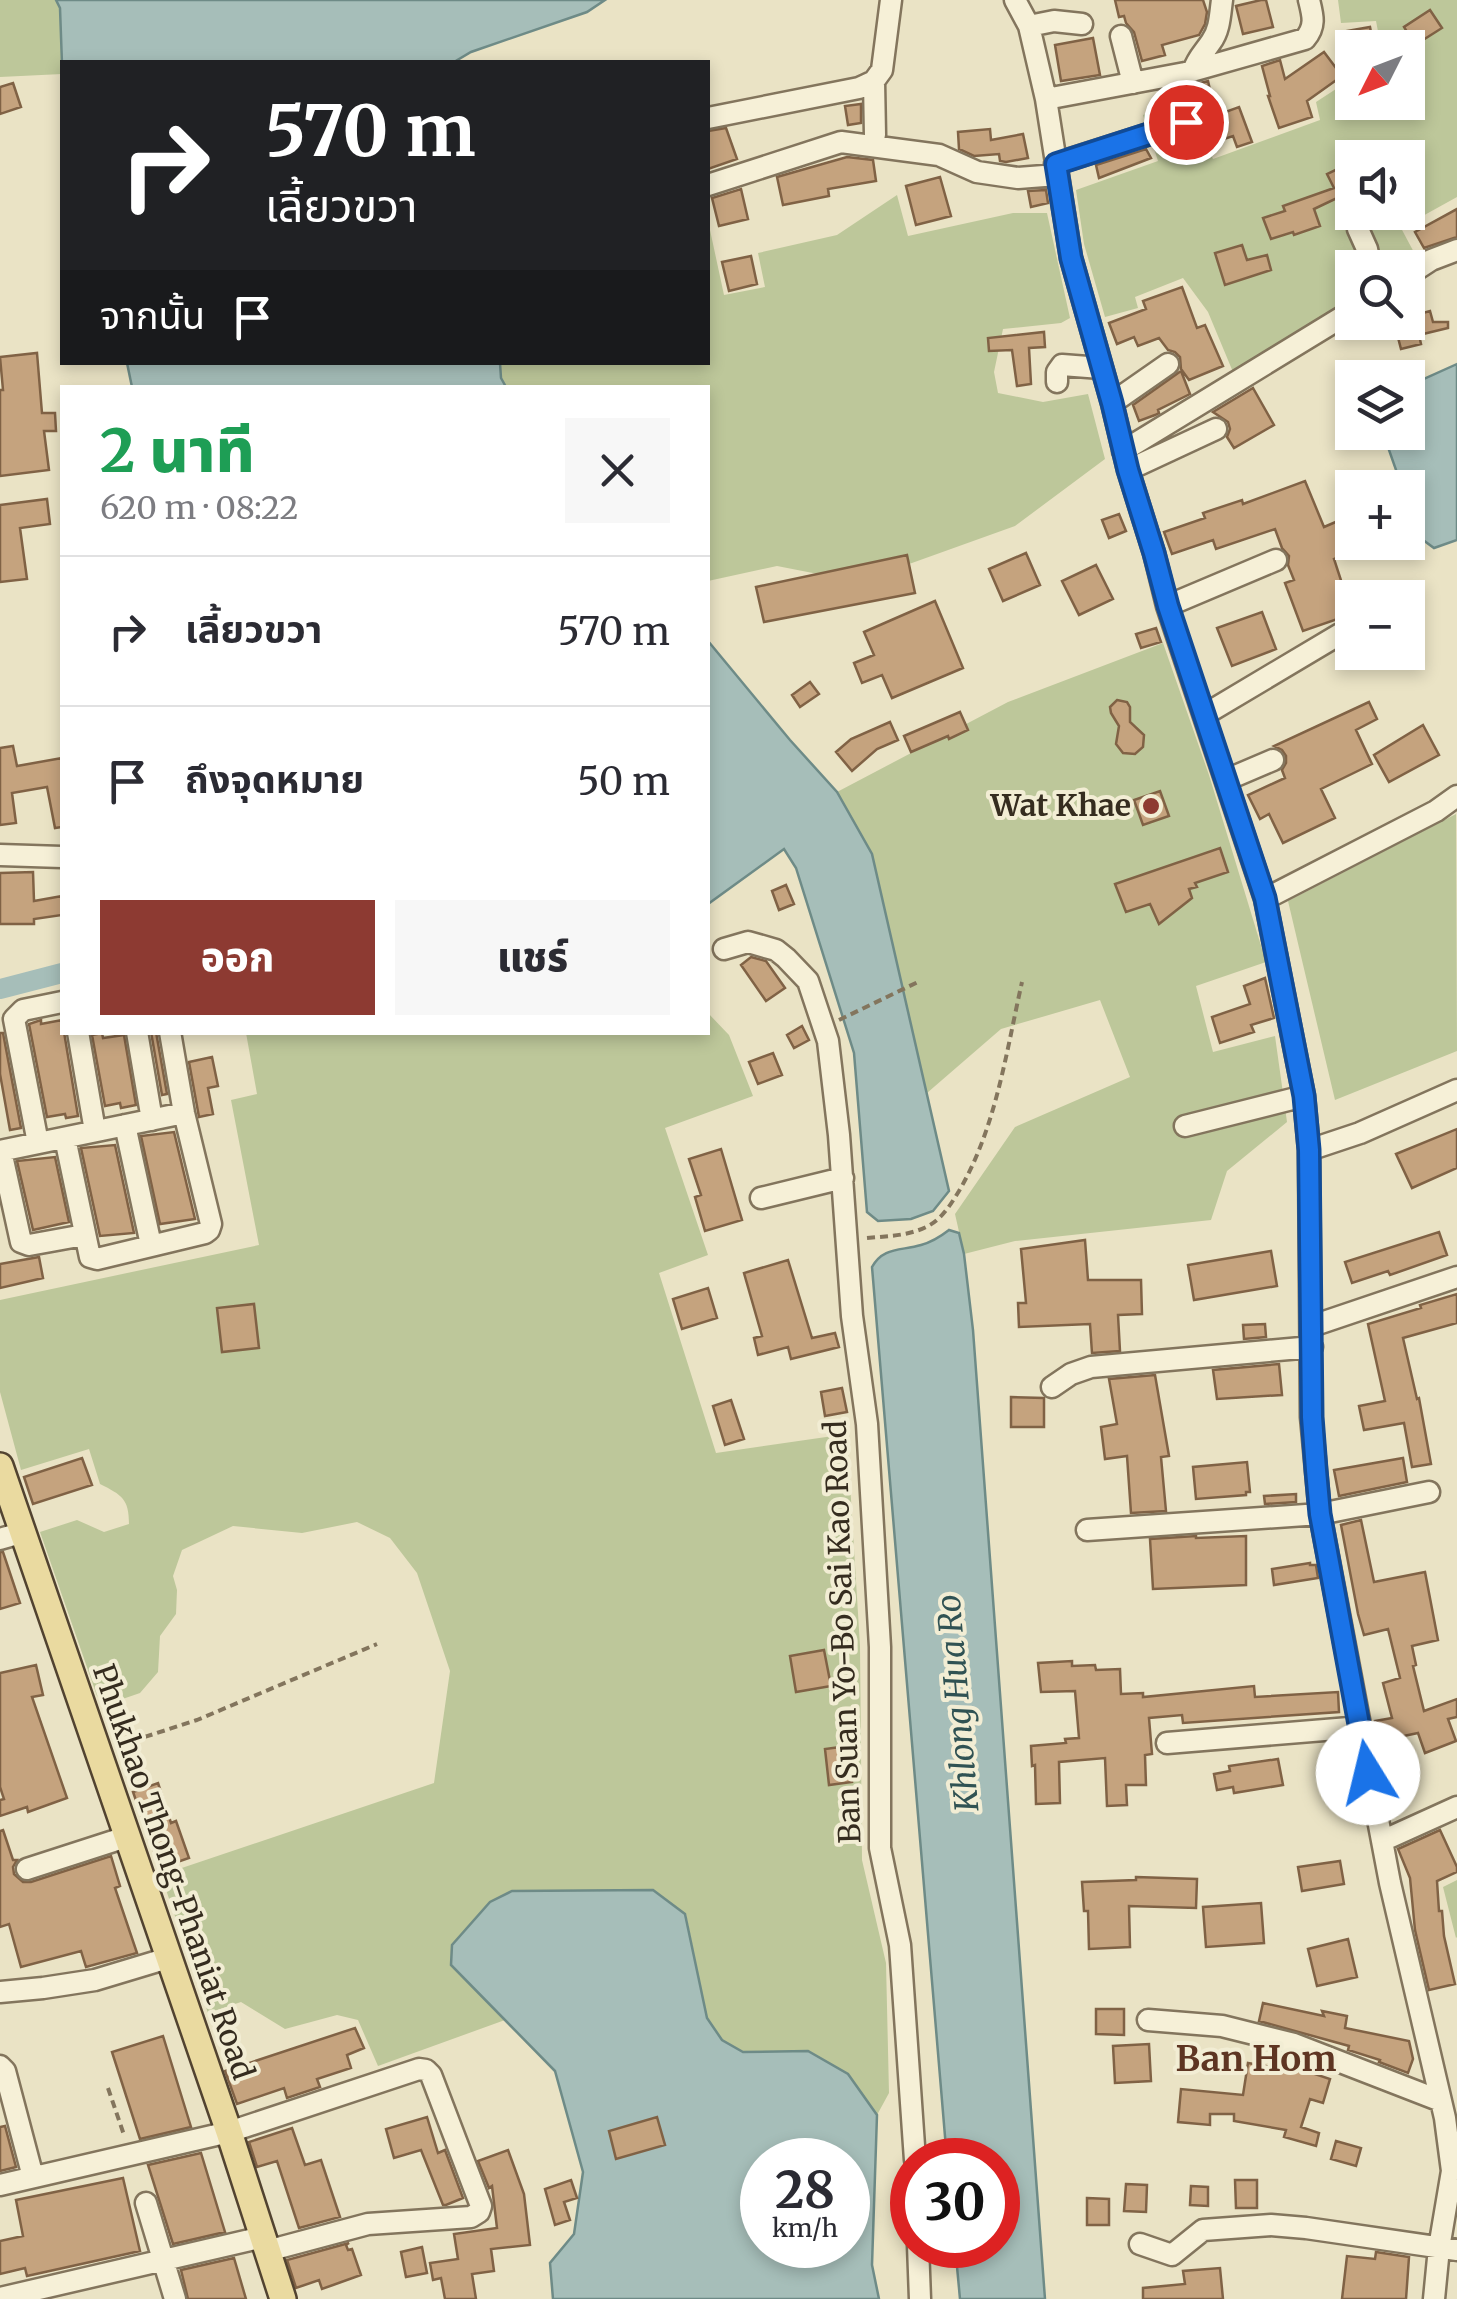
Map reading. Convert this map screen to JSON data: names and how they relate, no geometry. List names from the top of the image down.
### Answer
{
  "streets": {
    "main road": ["Phukhao Thong-Phaniat Road"],
    "street": ["Ban Suan Yo-Bo Sai Kao Road"]
  },
  "districts": ["Ban Hom"],
  "water": ["Khlong Hua Ro"],
  "places": ["Wat Khae"],
  "north": "bottom left",
  "page": {
    "map_buttons": ["+", "−"],
    "turn": ["570 m", "เลี้ยวขวา"],
    "then": "จากนั้น",
    "heading": ["2 นาที", "620 m · 08:22"],
    "list": [
      {
        "name": "เลี้ยวขวา",
        "value": "570 m"
      },
      {
        "name": "ถึงจุดหมาย",
        "value": "50 m"
      }
    ],
    "buttons": ["ออก", "แชร์"],
    "speed": "28 km/h",
    "limit": "30"
  }
}
